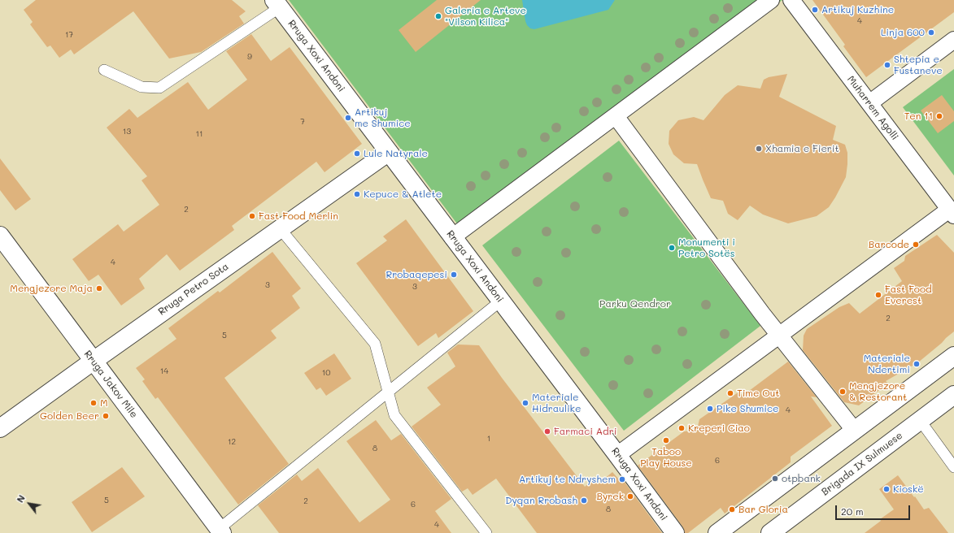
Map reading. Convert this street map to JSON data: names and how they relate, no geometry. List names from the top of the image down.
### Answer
{
  "streets": {
    "street": [
      "Rruga Xoxi Andoni",
      "Muharrem Agolli",
      "Rruga Petro Sota",
      "Rruga Jakov Mile",
      "Brigada IX Sulmuese"
    ]
  },
  "crossings": [
    ["Rruga Xoxi Andoni", "Rruga Petro Sota"],
    ["Rruga Petro Sota", "Rruga Jakov Mile"]
  ],
  "parks": ["Parku Qendror"],
  "places": [
    "Artikuj Kuzhine",
    "Galeria e Arteve \"Vilson Kilica\"",
    "Linja 600",
    "Shtepia e Fustaneve",
    "Ten 11",
    "Artikuj me Shumice",
    "Xhamia e Fierit",
    "Lule Natyrale",
    "Kepuce & Atlete",
    "Fast Food Merlin",
    "Barcode",
    "Monumenti i Petro Sotës",
    "Rrobaqepesi",
    "Mengjezore Maja",
    "Fast Food Everest",
    "Materiale Ndertimi",
    "Mengjezore & Restorant",
    "Time Out",
    "M",
    "Materiale Hidraulike",
    "Pike Shumice",
    "Golden Beer",
    "Kreperi Ciao",
    "Farmaci Adri",
    "Taboo Play House",
    "otpbank",
    "Artikuj te Ndryshem",
    "Kioskë",
    "Byrek",
    "Dyqan Rrobash",
    "Bar Gloria"
  ],
  "house_numbers": [
    "4",
    "17",
    "9",
    "7",
    "13",
    "11",
    "2",
    "4",
    "3",
    "3",
    "2",
    "5",
    "14",
    "10",
    "4",
    "1",
    "12",
    "8",
    "6",
    "5",
    "2",
    "6",
    "8",
    "4"
  ],
  "scale_bar": "20 m",
  "north": "top left"
}
